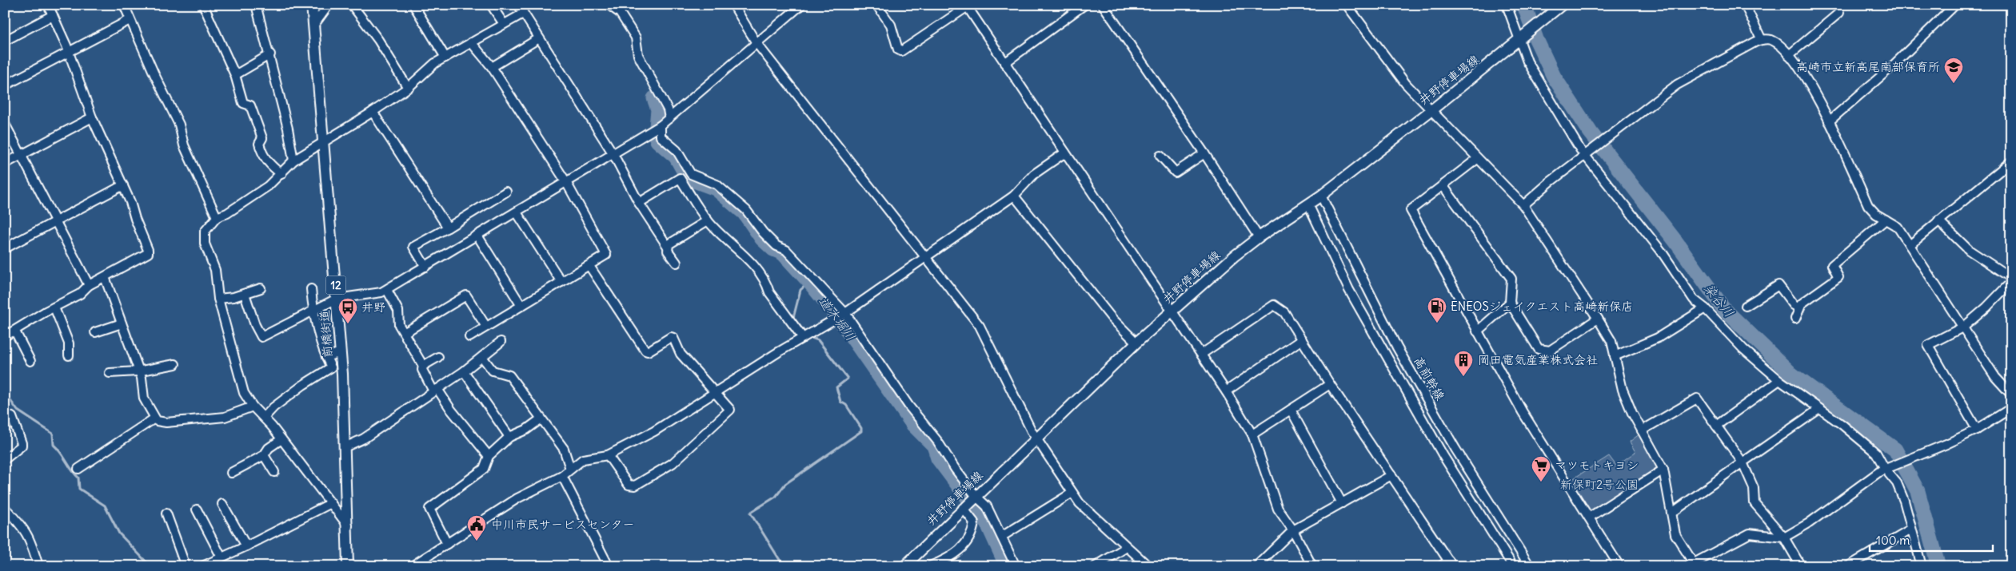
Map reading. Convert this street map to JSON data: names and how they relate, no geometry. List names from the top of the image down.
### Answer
{
  "streets": {
    "main road": ["井野停車場線", "12", "前橋街道"],
    "street": ["高前幹線"]
  },
  "crossings": [
    ["井野停車場線", "高前幹線"]
  ],
  "water": ["染谷川", "道木堀川"],
  "parks": ["新保町2号公園"],
  "places": {
    "school or university": ["高崎市立新高尾南部保育所"],
    "fuel station": ["ENEOSジェイクエスト高崎新保店"],
    "bus stop": ["井野"],
    "building": ["岡田電気産業株式会社"],
    "supermarket": ["マツモトキヨシ"],
    "public building": ["中川市民サービスセンター"]
  },
  "scale_bar": "100 m"
}
